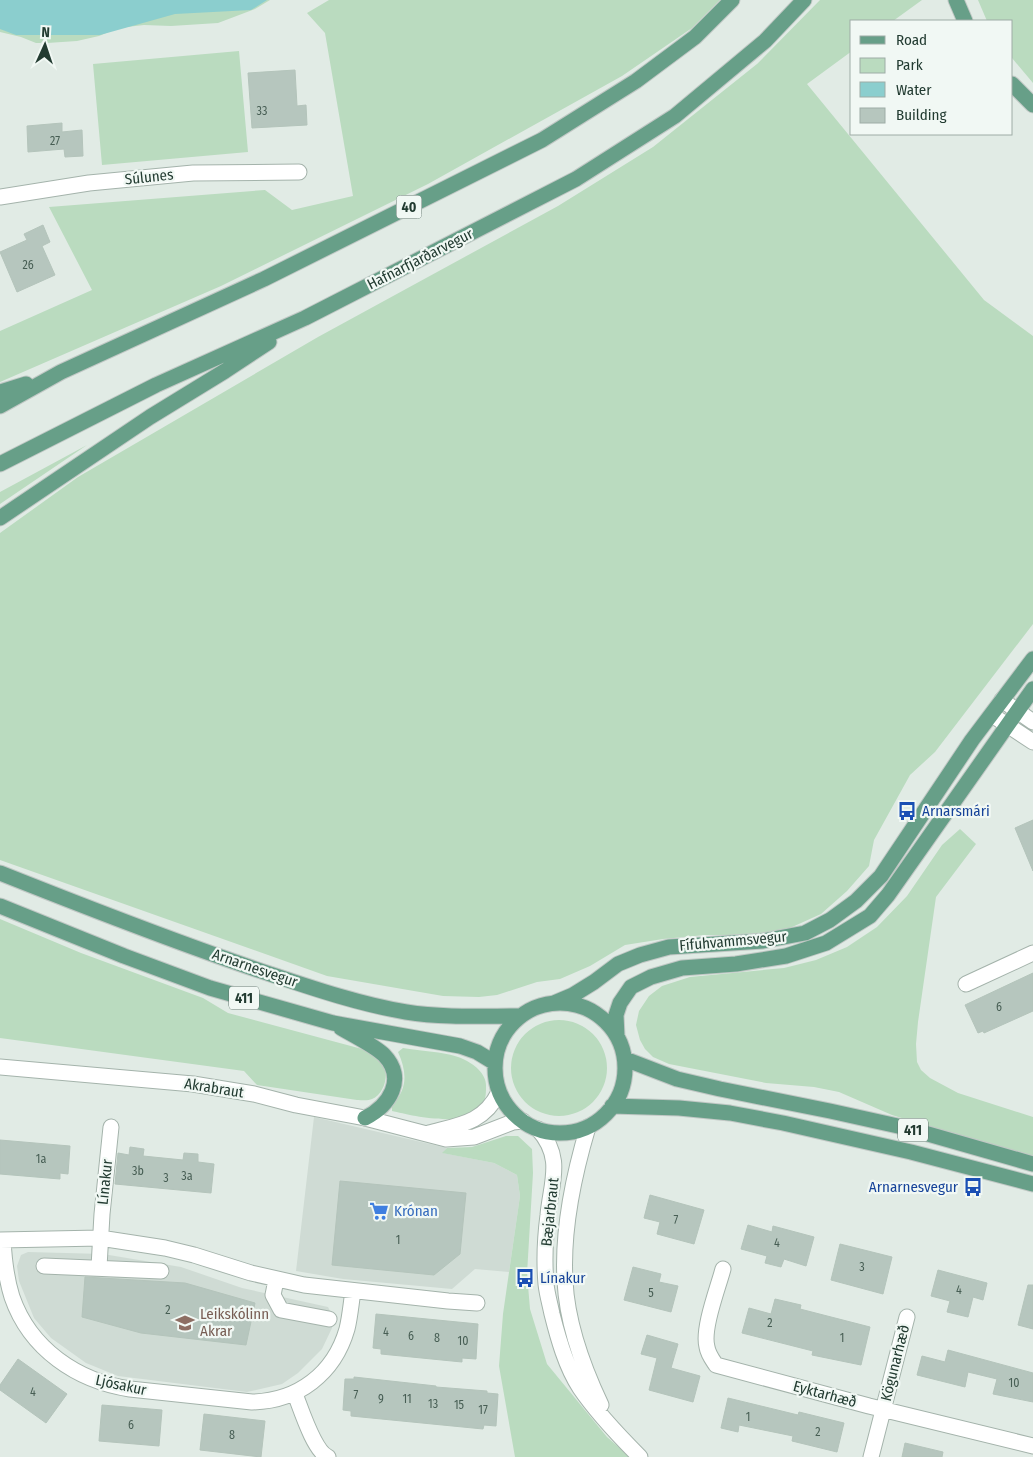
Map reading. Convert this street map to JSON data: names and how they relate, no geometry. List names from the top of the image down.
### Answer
{
  "streets": {
    "main road": [
      "40",
      "Hafnarfjarðarvegur",
      "Fífuhvammsvegur",
      "Arnarnesvegur",
      "411"
    ],
    "street": [
      "Súlunes",
      "Akrabraut",
      "Línakur",
      "Bæjarbraut",
      "Kögunarhæð",
      "Ljósakur",
      "Eyktarhæð"
    ]
  },
  "crossings": [
    ["Fífuhvammsvegur", "Arnarnesvegur"],
    ["Fífuhvammsvegur", "411"],
    ["Fífuhvammsvegur", "Akrabraut"],
    ["Fífuhvammsvegur", "Bæjarbraut"],
    ["Arnarnesvegur", "411"],
    ["Arnarnesvegur", "Akrabraut"],
    ["Arnarnesvegur", "Bæjarbraut"],
    ["411", "Akrabraut"],
    ["411", "Bæjarbraut"],
    ["Akrabraut", "Bæjarbraut"],
    ["Kögunarhæð", "Eyktarhæð"]
  ],
  "places": {
    "bus stop": ["Arnarsmári", "Arnarnesvegur", "Línakur"],
    "supermarket": ["Krónan"],
    "school or university": ["Leikskólinn Akrar"]
  },
  "house_numbers": [
    "33",
    "27",
    "26",
    "6",
    "1a",
    "3b",
    "3a",
    "3",
    "7",
    "1",
    "4",
    "3",
    "4",
    "5",
    "2",
    "2",
    "4",
    "6",
    "8",
    "1",
    "10",
    "10",
    "4",
    "7",
    "9",
    "11",
    "13",
    "15",
    "17",
    "1",
    "6",
    "2",
    "8"
  ],
  "legend": [
    "Road",
    "Park",
    "Water",
    "Building"
  ],
  "north": "top"
}
